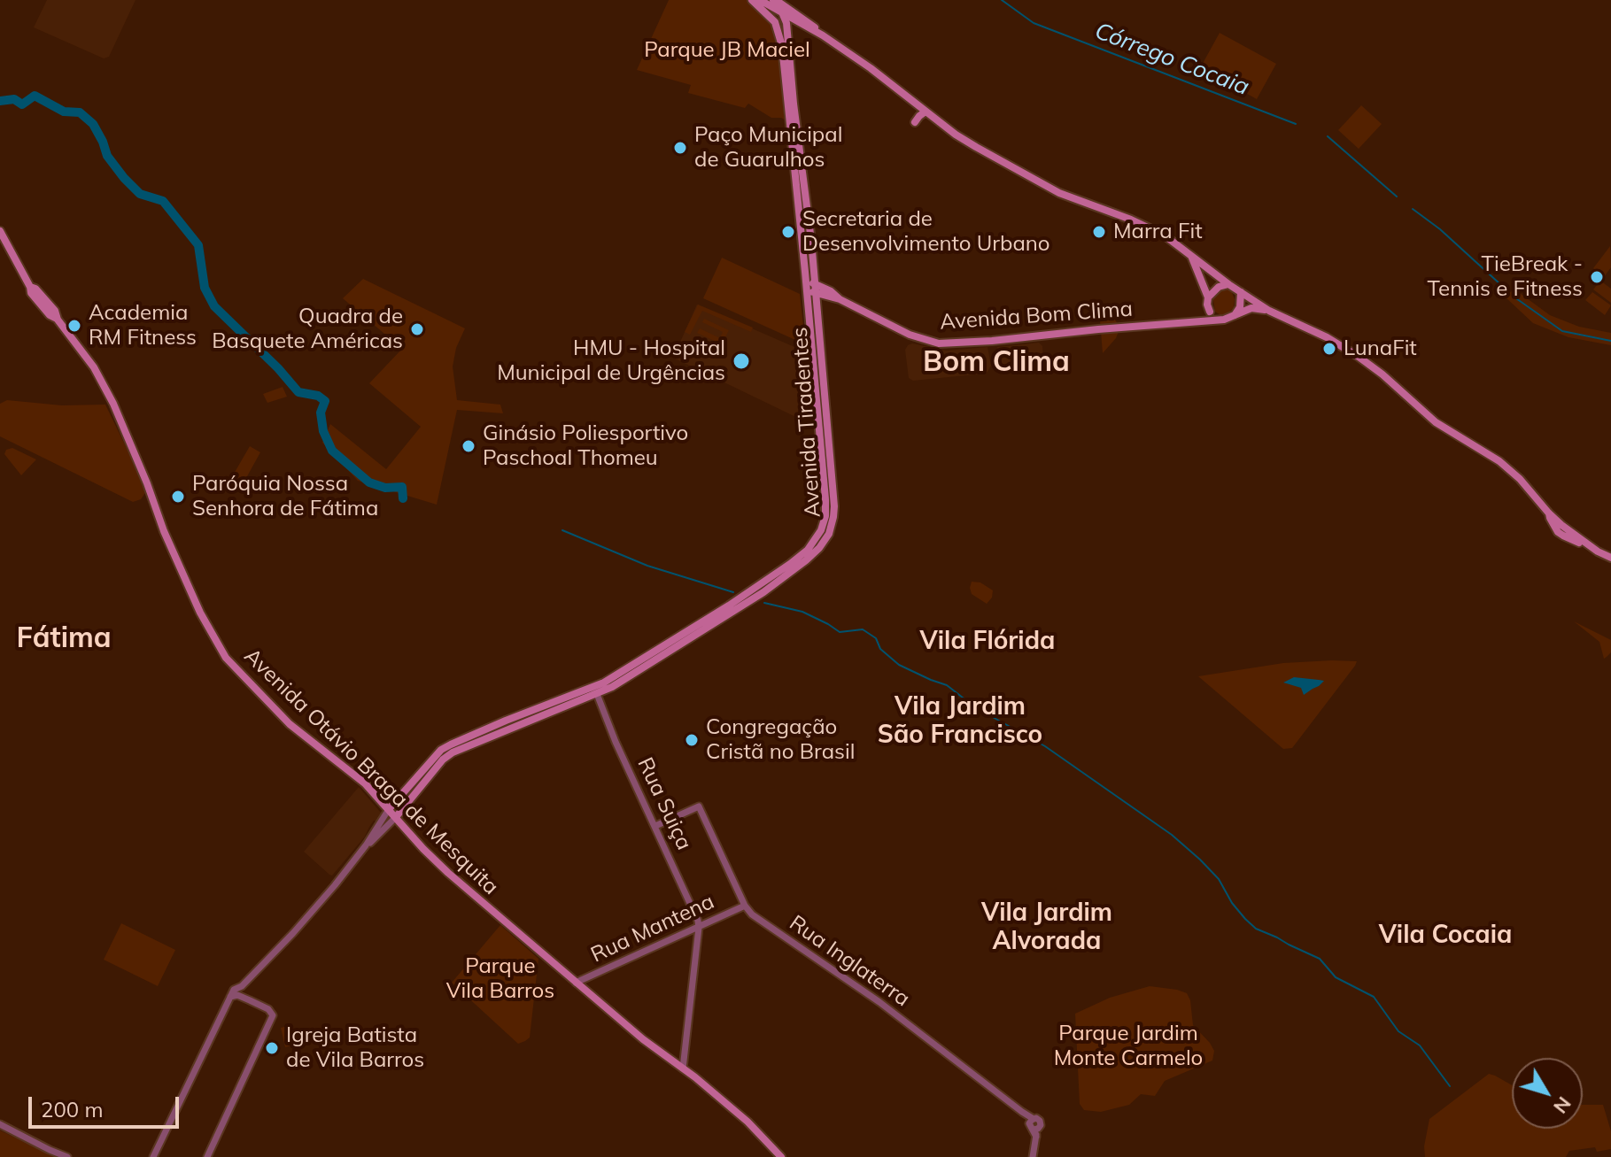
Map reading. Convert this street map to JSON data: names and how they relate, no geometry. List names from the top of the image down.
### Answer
{
  "streets": {
    "main road": ["Avenida Bom Clima", "Avenida Tiradentes", "Avenida Otávio Braga de Mesquita"],
    "street": ["Rua Suiça", "Rua Mantena", "Rua Inglaterra"]
  },
  "crossings": [
    ["Avenida Bom Clima", "Avenida Tiradentes"],
    ["Avenida Tiradentes", "Avenida Otávio Braga de Mesquita"],
    ["Avenida Tiradentes", "Rua Suiça"],
    ["Avenida Otávio Braga de Mesquita", "Rua Mantena"],
    ["Rua Suiça", "Rua Mantena"],
    ["Rua Suiça", "Rua Inglaterra"],
    ["Rua Mantena", "Rua Inglaterra"]
  ],
  "districts": [
    "Bom Clima",
    "Fátima",
    "Vila Flórida",
    "Vila Jardim São Francisco",
    "Vila Jardim Alvorada",
    "Vila Cocaia"
  ],
  "water": ["Córrego Cocaia"],
  "parks": ["Parque JB Maciel", "Parque Vila Barros", "Parque Jardim Monte Carmelo"],
  "places": [
    "Paço Municipal de Guarulhos",
    "Secretaria de Desenvolvimento Urbano",
    "Marra Fit",
    "TieBreak - Tennis e Fitness",
    "Academia RM Fitness",
    "Quadra de Basquete Américas",
    "LunaFit",
    "HMU - Hospital Municipal de Urgências",
    "Ginásio Poliesportivo Paschoal Thomeu",
    "Paróquia Nossa Senhora de Fátima",
    "Congregação Cristã no Brasil",
    "Igreja Batista de Vila Barros"
  ],
  "scale_bar": "200 m",
  "north": "bottom right"
}
